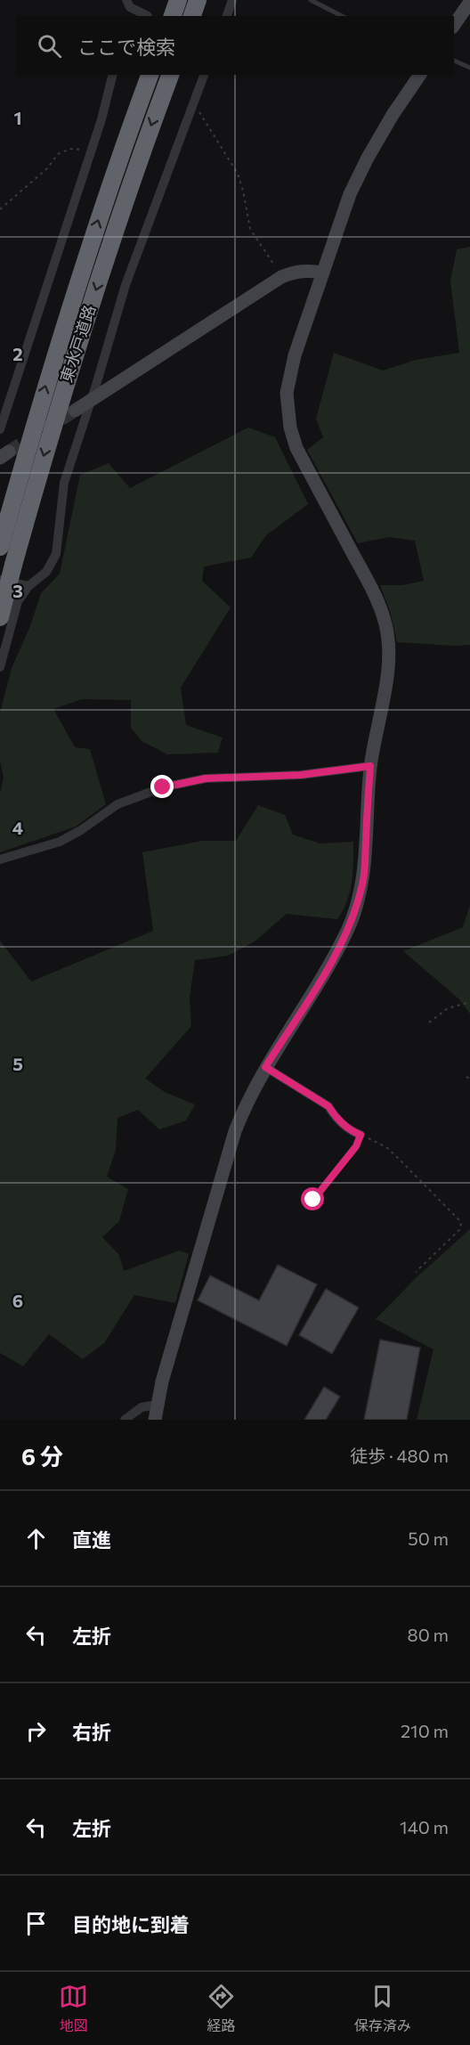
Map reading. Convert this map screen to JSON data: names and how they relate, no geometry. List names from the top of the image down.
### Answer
{
  "streets": {
    "highway": ["東水戸道路"]
  },
  "page": {
    "search": "ここで検索",
    "heading": ["6 分", "徒歩 · 480 m"],
    "list": [
      ["直進", "50 m"],
      ["左折", "80 m"],
      ["右折", "210 m"],
      ["左折", "140 m"],
      "目的地に到着"
    ],
    "nav": ["地図", "経路", "保存済み"]
  },
  "grid": {
    "rows": [
      "1",
      "2",
      "3",
      "4",
      "5",
      "6"
    ]
  }
}
